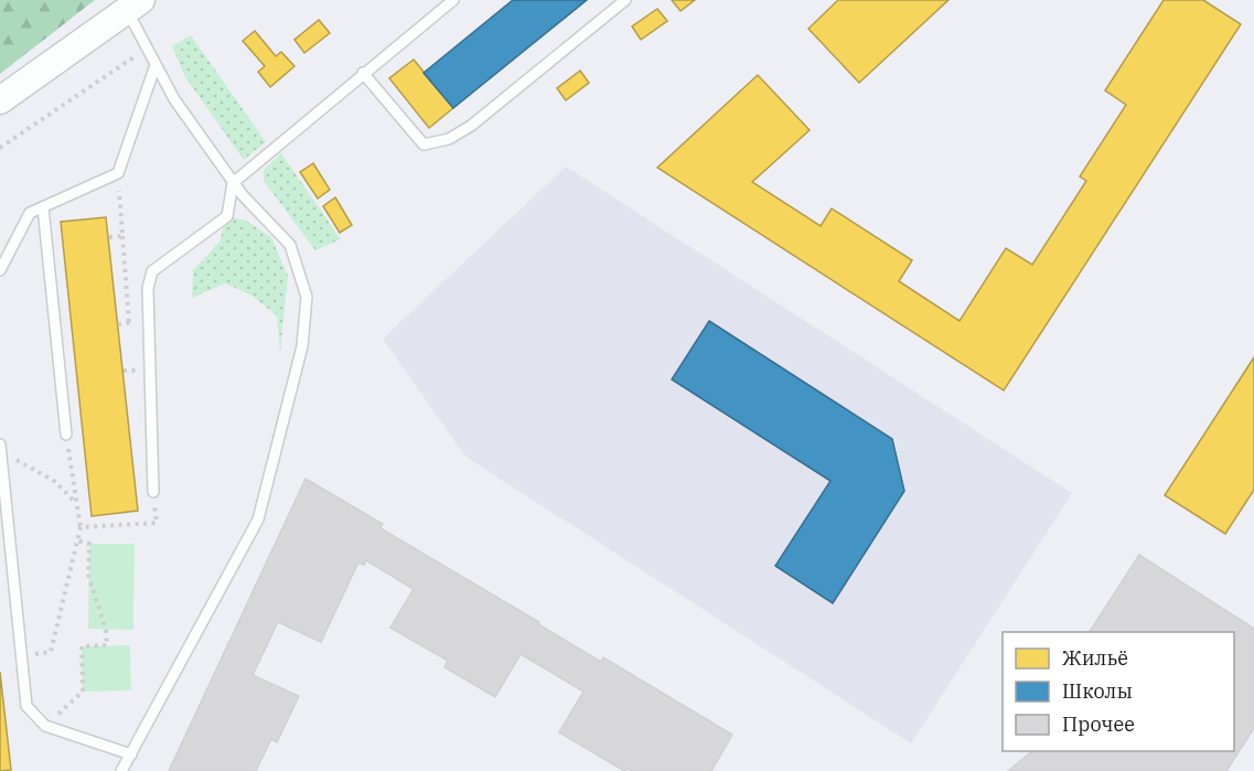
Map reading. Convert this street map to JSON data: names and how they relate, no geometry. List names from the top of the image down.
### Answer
{
  "legend": ["Жильё", "Школы", "Прочее"]
}
